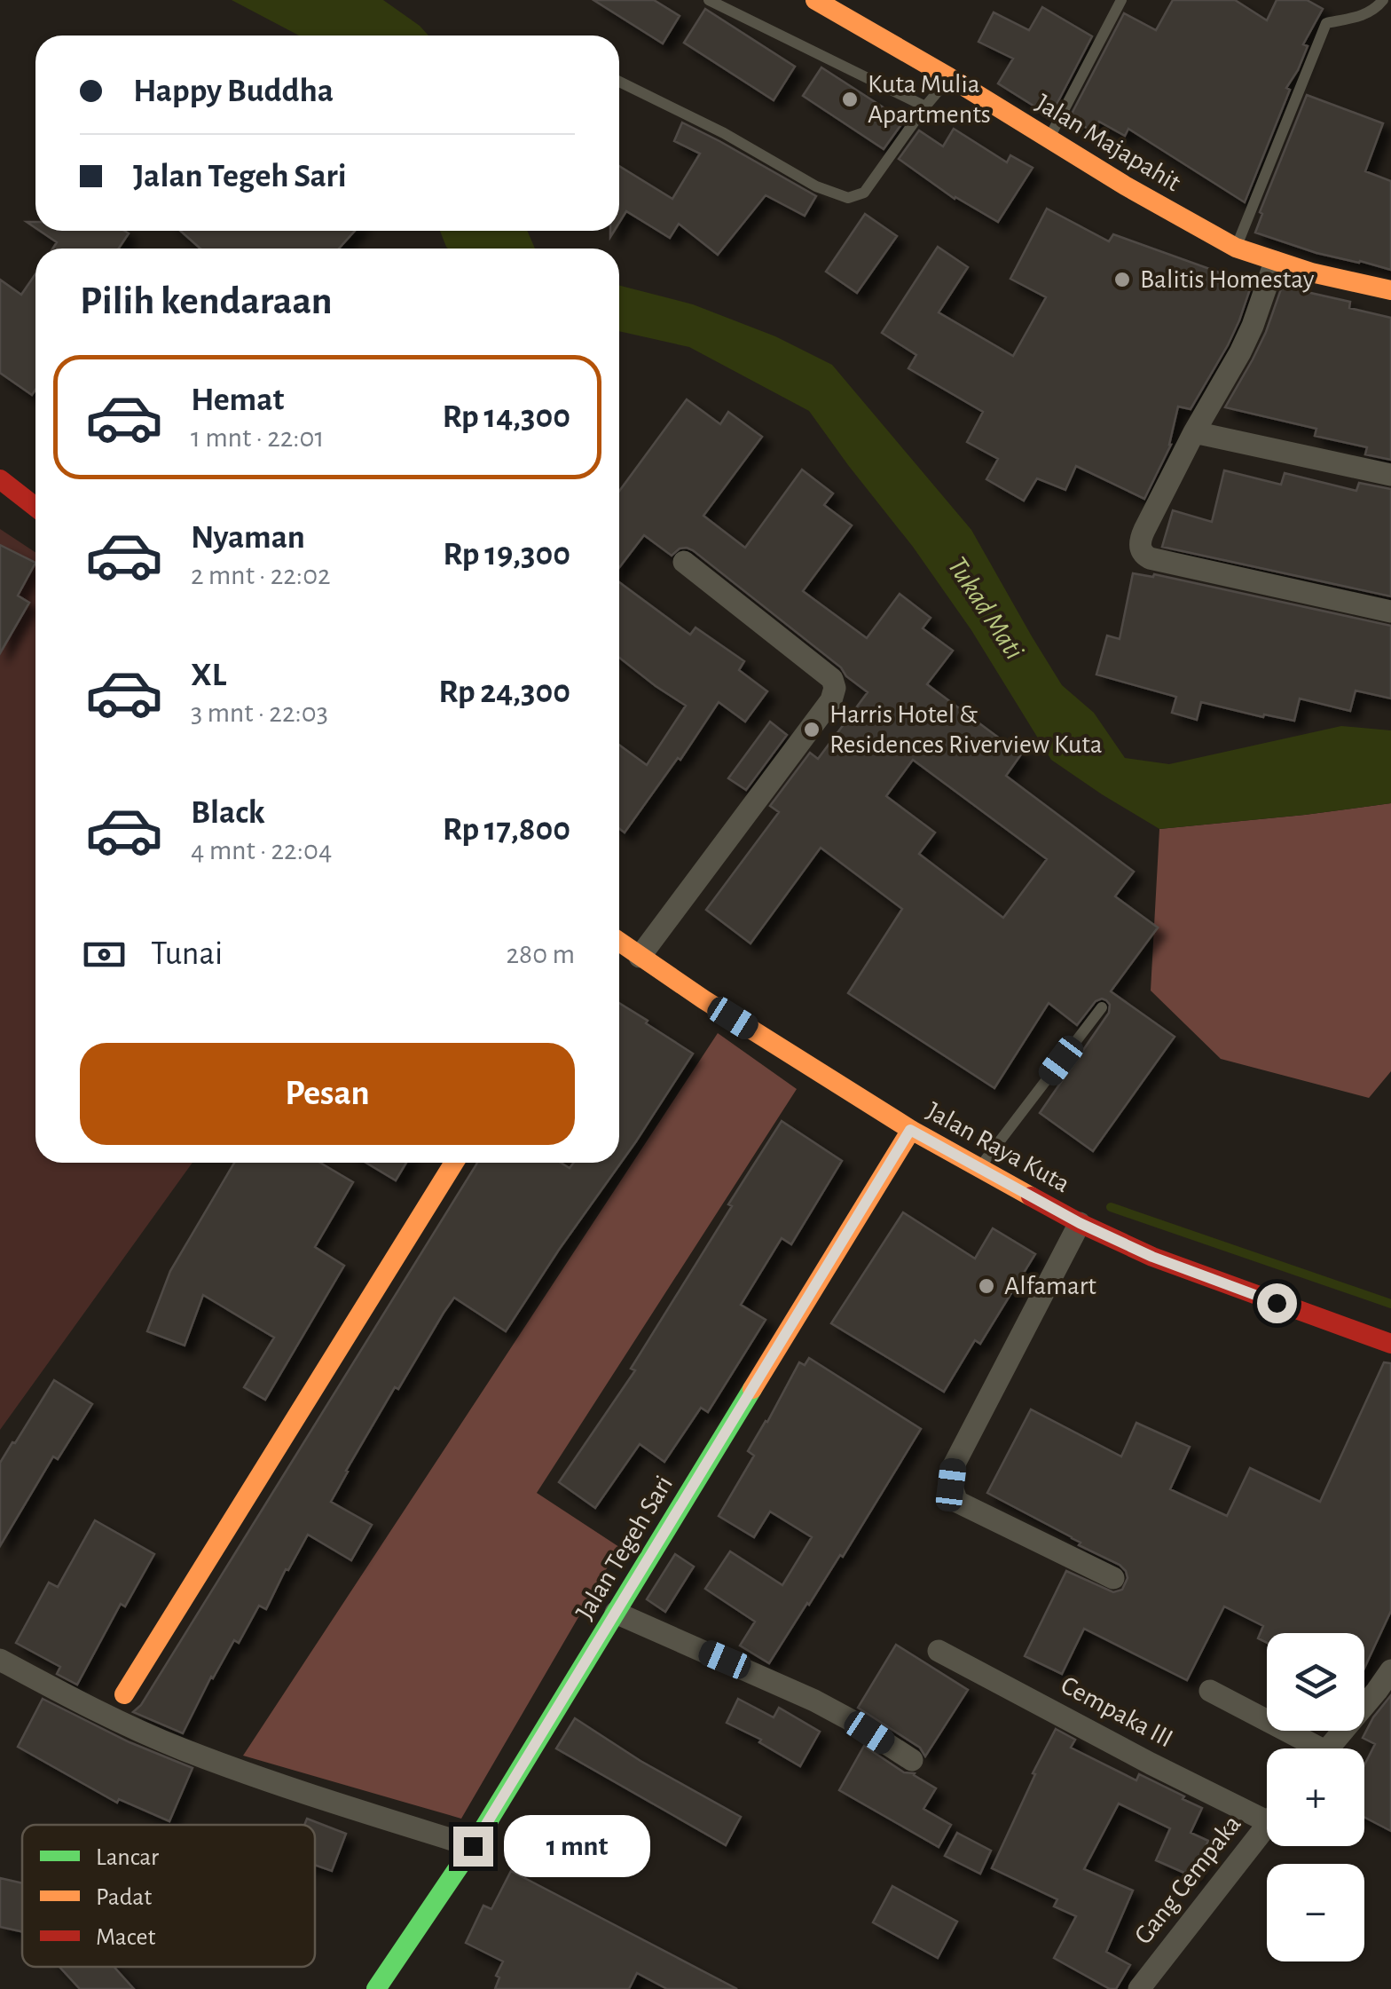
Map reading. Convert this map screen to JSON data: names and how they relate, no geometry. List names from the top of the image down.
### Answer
{
  "streets": {
    "street": [
      "Jalan Majapahit",
      "Jalan Raya Kuta",
      "Jalan Tegeh Sari",
      "Cempaka III",
      "Gang Cempaka"
    ]
  },
  "crossings": [
    ["Jalan Raya Kuta", "Jalan Tegeh Sari"]
  ],
  "water": ["Tukad Mati"],
  "places": [
    "Kuta Mulia Apartments",
    "Balitis Homestay",
    "Harris Hotel & Residences Riverview Kuta",
    "Alfamart"
  ],
  "legend": ["Lancar", "Padat", "Macet"],
  "page": {
    "banner": ["Happy Buddha", "Jalan Tegeh Sari"],
    "heading": "Pilih kendaraan",
    "list": [
      {
        "name": "Hemat",
        "note": "1 mnt · 22:01",
        "value": "Rp 14,300"
      },
      {
        "name": "Nyaman",
        "note": "2 mnt · 22:02",
        "value": "Rp 19,300"
      },
      {
        "name": "XL",
        "note": "3 mnt · 22:03",
        "value": "Rp 24,300"
      },
      {
        "name": "Black",
        "note": "4 mnt · 22:04",
        "value": "Rp 17,800"
      }
    ],
    "pay": ["Tunai", "280 m"],
    "buttons": "Pesan",
    "map_buttons": ["+", "−"],
    "bubble": "1 mnt"
  }
}
